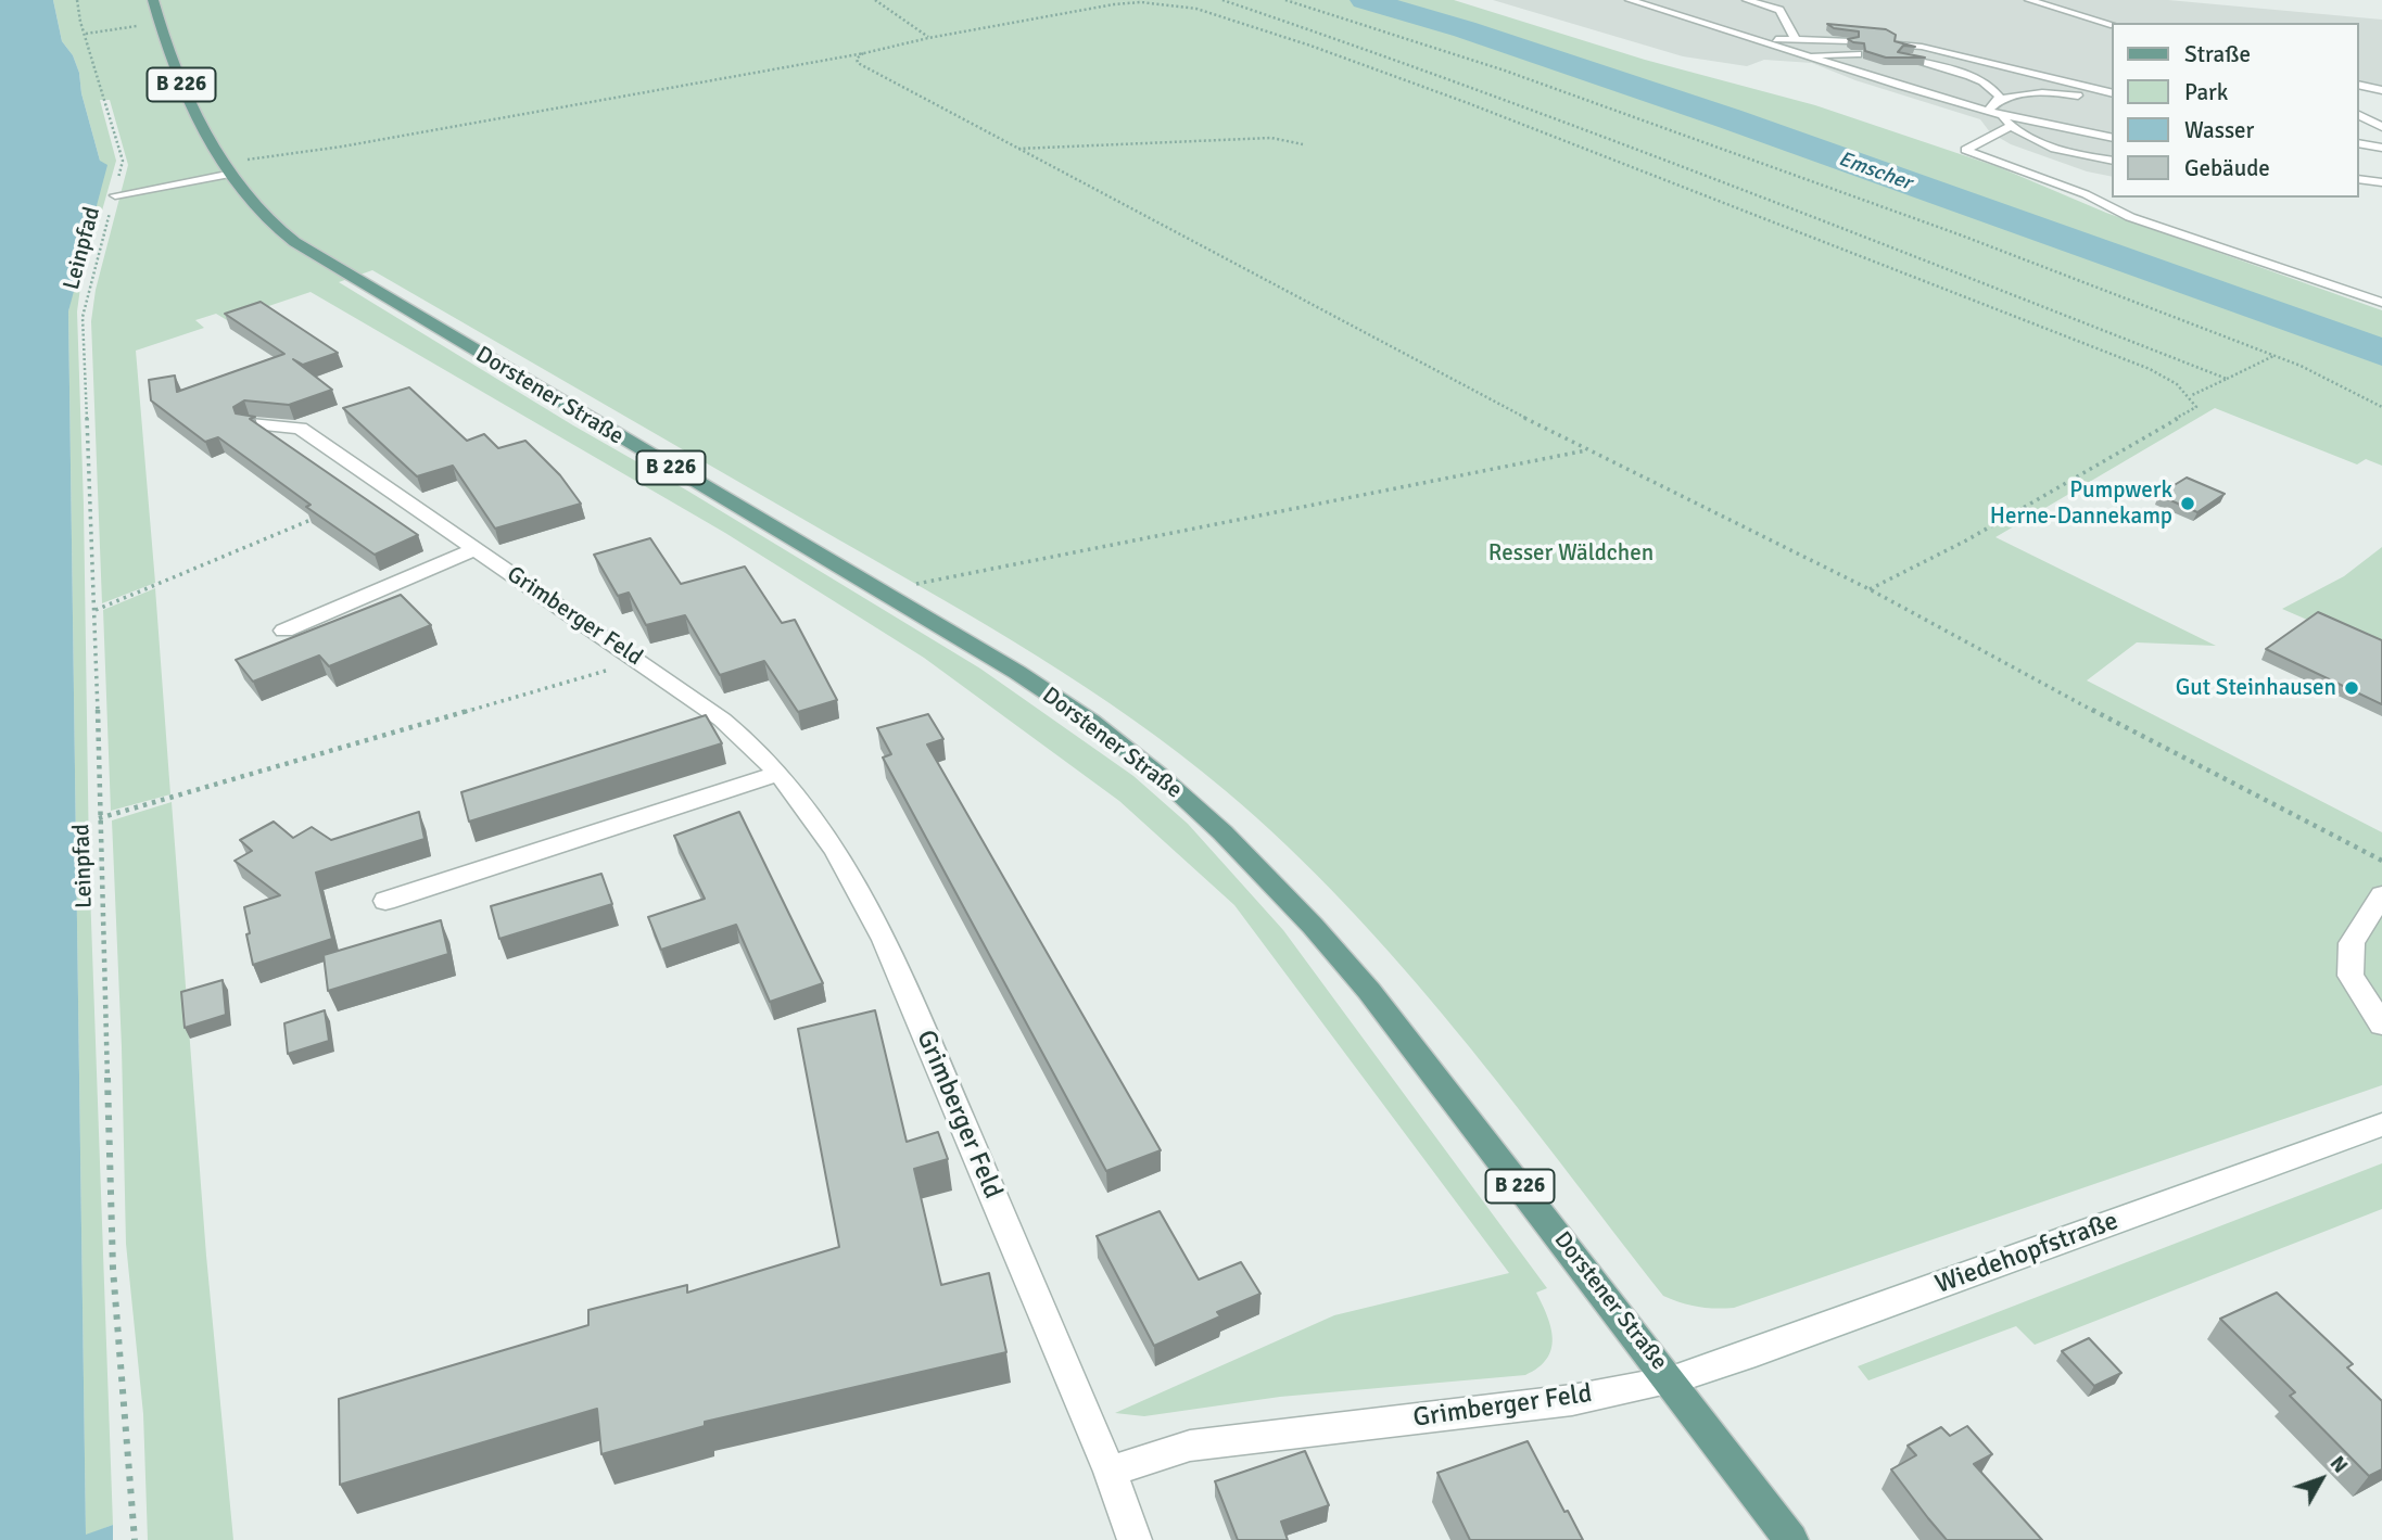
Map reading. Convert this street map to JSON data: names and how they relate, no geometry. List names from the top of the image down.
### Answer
{
  "streets": {
    "main road": ["B 226", "Dorstener Straße"],
    "street": ["Grimberger Feld", "Wiedehopfstraße"],
    "path": ["Leinpfad"]
  },
  "crossings": [
    ["Dorstener Straße", "Grimberger Feld"],
    ["Dorstener Straße", "Wiedehopfstraße"],
    ["Grimberger Feld", "Wiedehopfstraße"]
  ],
  "water": ["Emscher"],
  "parks": ["Resser Wäldchen"],
  "places": ["Pumpwerk Herne-Dannekamp", "Gut Steinhausen"],
  "legend": [
    "Straße",
    "Park",
    "Wasser",
    "Gebäude"
  ],
  "north": "top right"
}
